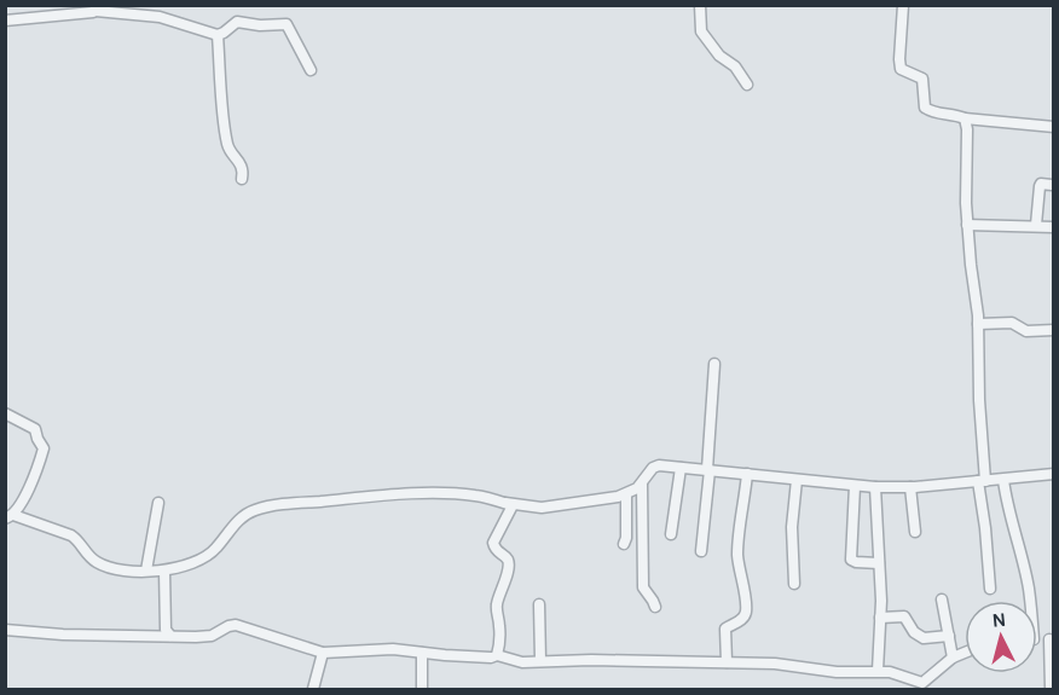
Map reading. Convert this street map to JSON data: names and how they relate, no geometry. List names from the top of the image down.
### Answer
{
  "north": "top"
}
